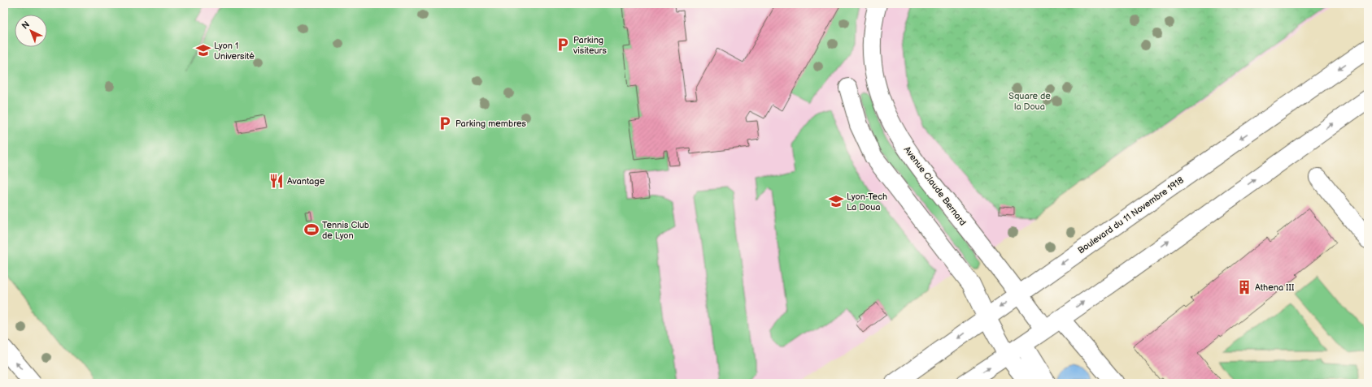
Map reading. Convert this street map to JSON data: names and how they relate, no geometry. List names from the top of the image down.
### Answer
{
  "streets": {
    "street": ["Avenue Claude Bernard", "Boulevard du 11 Novembre 1918"]
  },
  "crossings": [
    ["Avenue Claude Bernard", "Boulevard du 11 Novembre 1918"]
  ],
  "parks": ["Square de la Doua"],
  "places": {
    "parking": ["Parking visiteurs", "Parking membres"],
    "school or university": ["Lyon 1 Université", "Lyon-Tech La Doua"],
    "restaurant": ["Avantage"],
    "sports": ["Tennis Club de Lyon"],
    "building": ["Athena III"]
  },
  "north": "top left"
}
